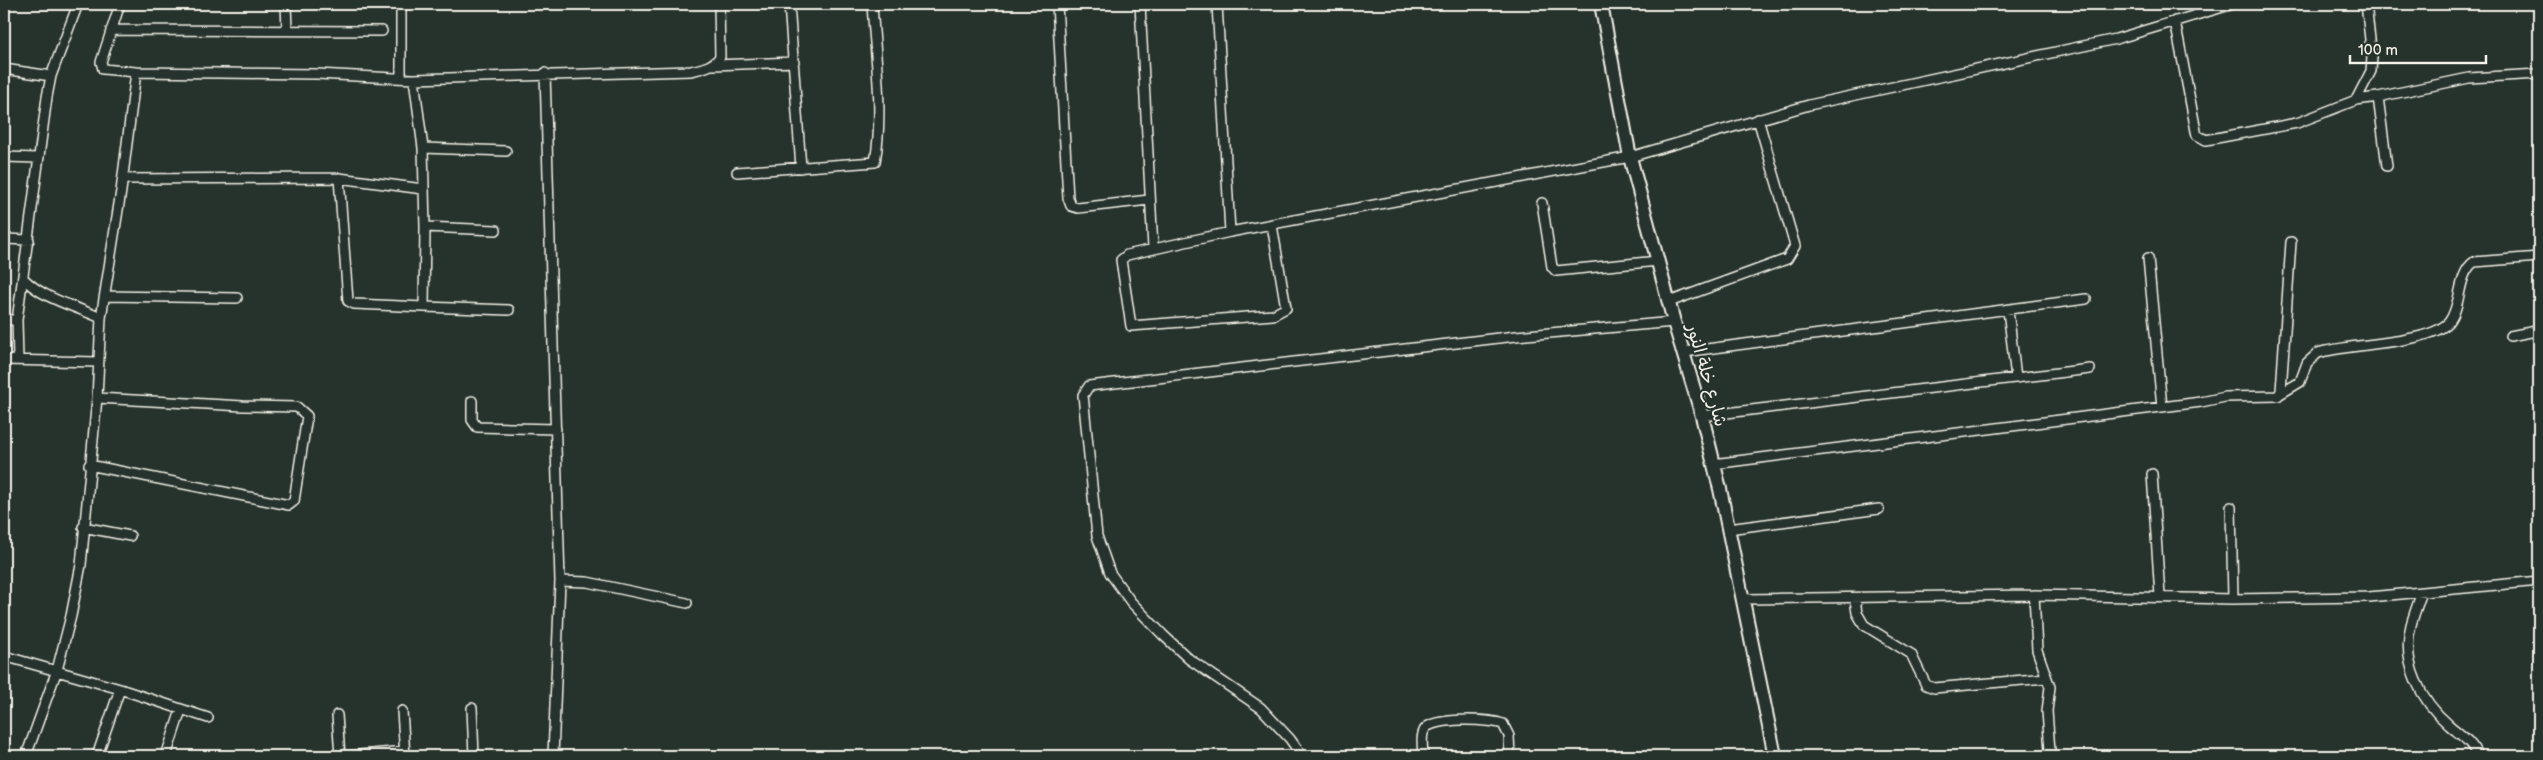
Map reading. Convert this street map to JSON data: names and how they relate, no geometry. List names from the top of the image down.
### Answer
{
  "streets": {
    "street": ["شارع خلة النور"]
  },
  "scale_bar": "100 m"
}
